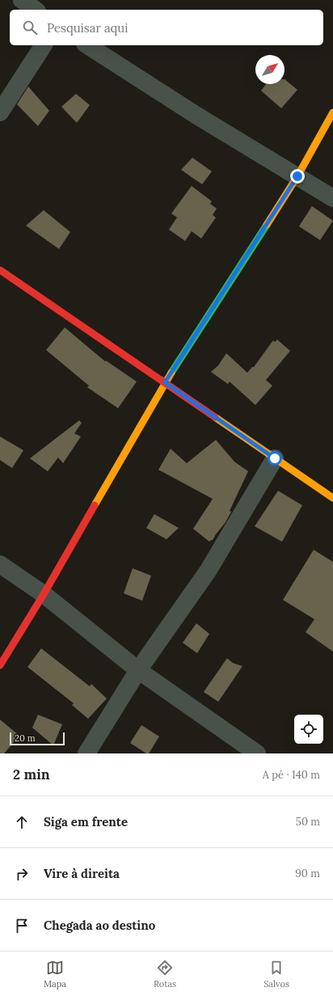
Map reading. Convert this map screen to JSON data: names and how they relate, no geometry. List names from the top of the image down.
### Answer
{
  "scale_bar": "20 m",
  "north": "top right",
  "page": {
    "search": "Pesquisar aqui",
    "scale": "20 m",
    "heading": ["2 min", "A pé · 140 m"],
    "list": [
      ["Siga em frente", "50 m"],
      ["Vire à direita", "90 m"],
      "Chegada ao destino"
    ],
    "nav": ["Mapa", "Rotas", "Salvos"]
  }
}
